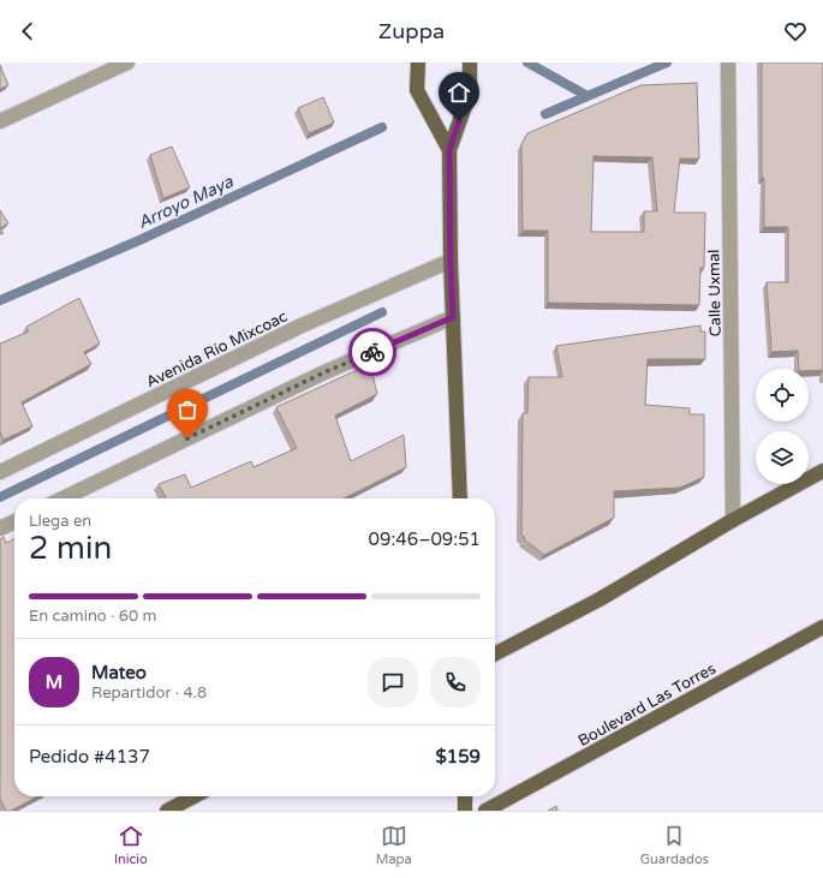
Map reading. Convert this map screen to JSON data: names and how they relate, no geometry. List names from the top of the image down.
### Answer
{
  "streets": {
    "main road": ["Boulevard Las Torres"],
    "street": ["Calle Uxmal", "Avenida Río Mixcoac"]
  },
  "water": ["Arroyo Maya"],
  "page": {
    "header": "Zuppa",
    "heading": ["2 min", "Llega en", "09:46–09:51"],
    "panel": [
      "Mateo",
      "Repartidor · 4.8",
      "Pedido #4137",
      "$159"
    ],
    "bar": "En camino · 60 m",
    "round": "M",
    "tabs": ["Inicio", "Mapa", "Guardados"]
  }
}
